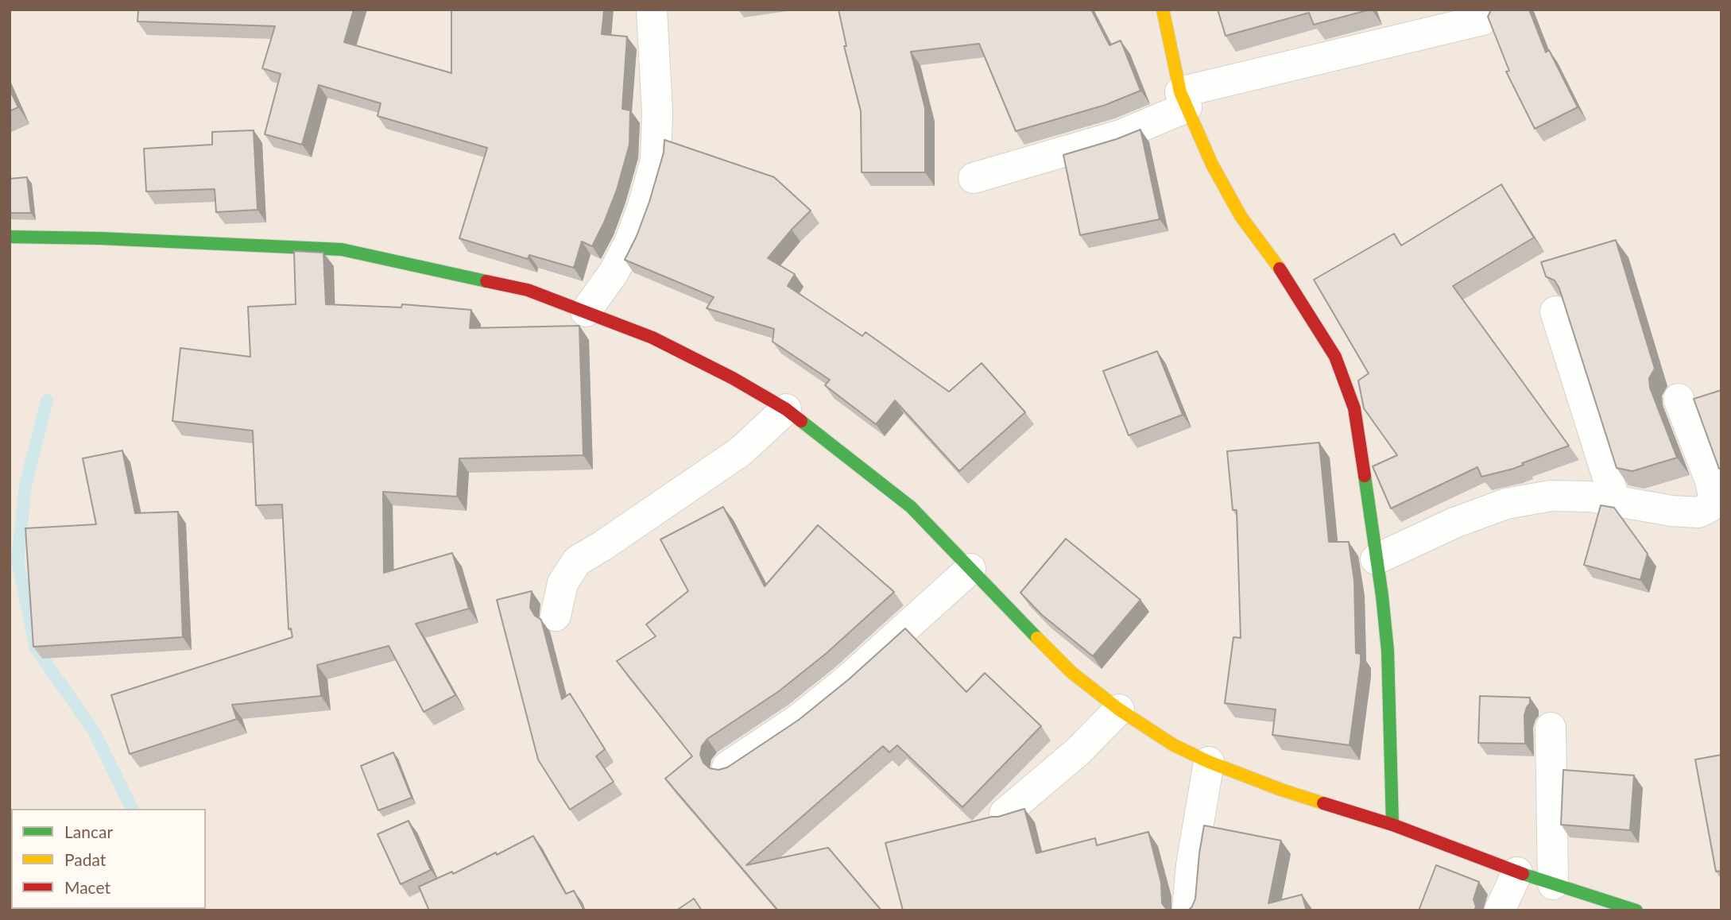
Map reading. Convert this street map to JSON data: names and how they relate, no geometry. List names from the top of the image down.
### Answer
{
  "legend": ["Lancar", "Padat", "Macet"]
}
